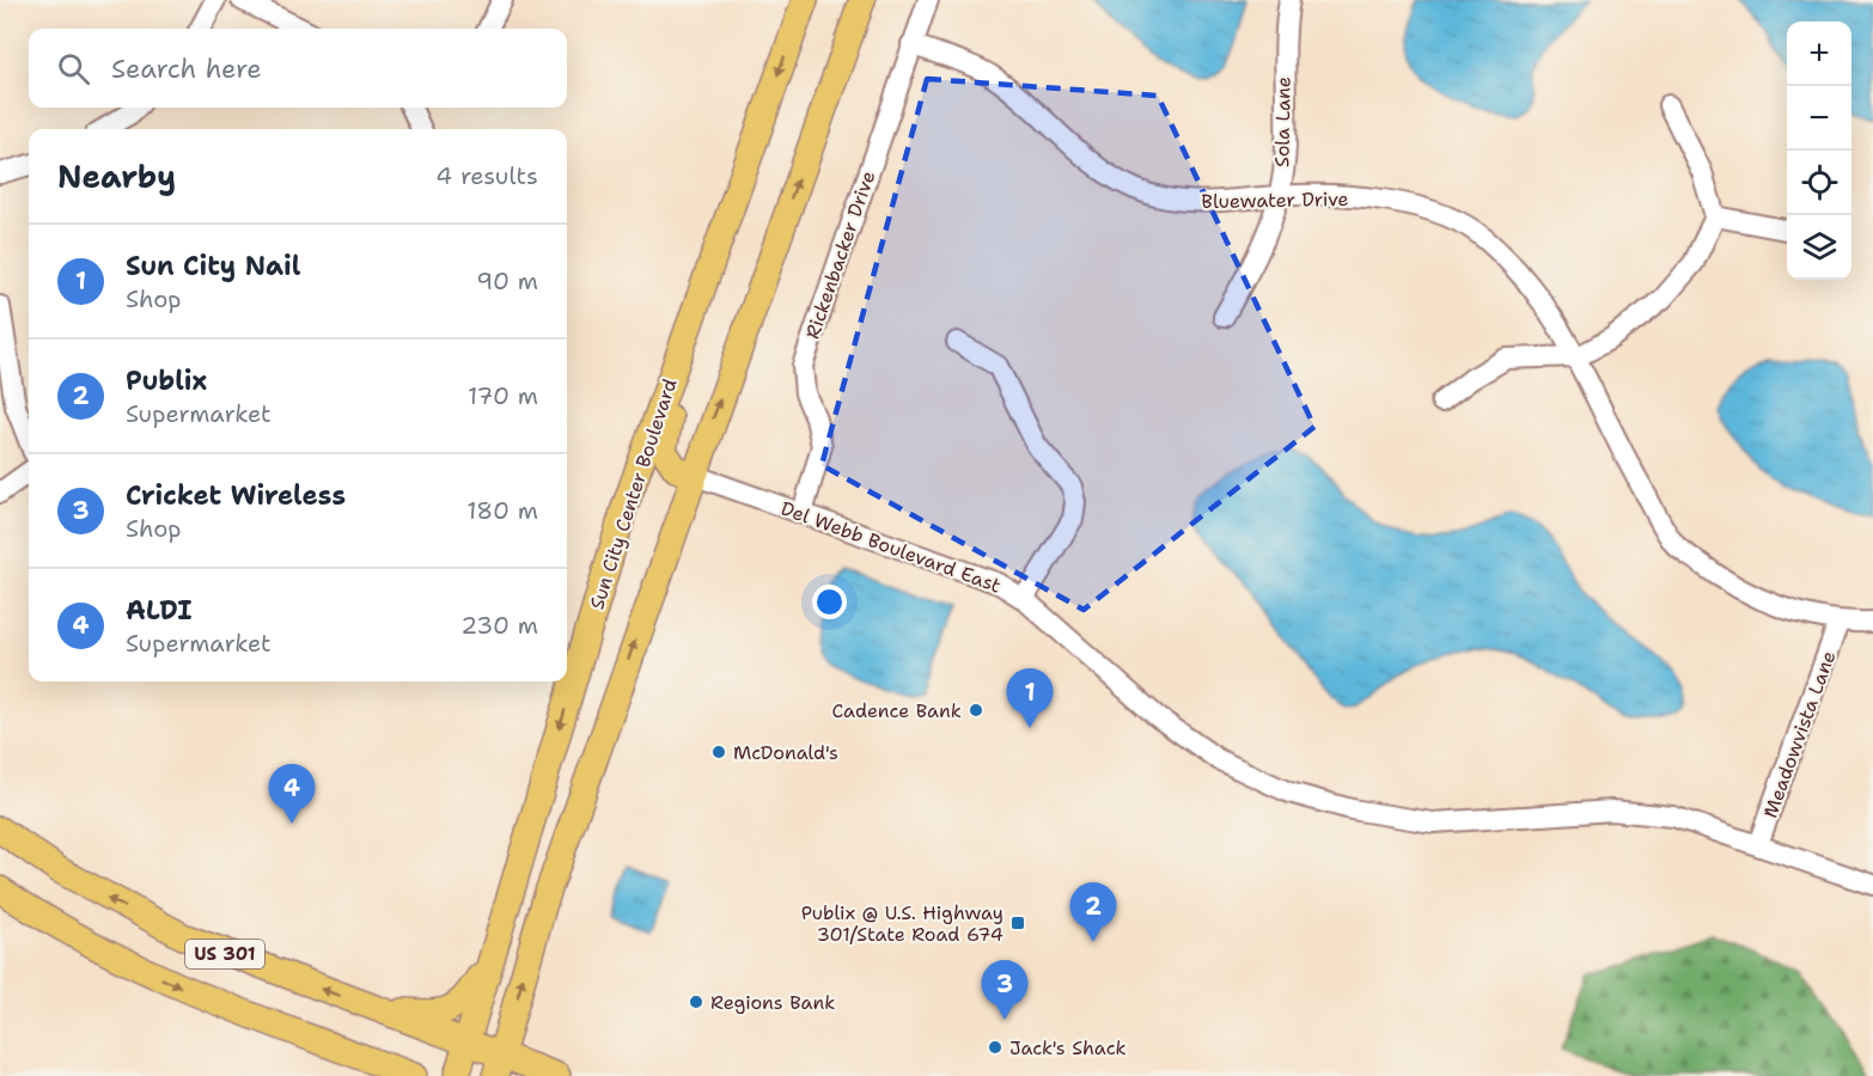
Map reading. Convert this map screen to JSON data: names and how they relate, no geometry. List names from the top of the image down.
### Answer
{
  "streets": {
    "main road": ["Sun City Center Boulevard", "US 301"],
    "street": [
      "Sola Lane",
      "Bluewater Drive",
      "Rickenbacker Drive",
      "Del Webb Boulevard East",
      "Meadowvista Lane"
    ]
  },
  "crossings": [
    ["Sola Lane", "Bluewater Drive"],
    ["Bluewater Drive", "Rickenbacker Drive"],
    ["Bluewater Drive", "Meadowvista Lane"],
    ["Rickenbacker Drive", "Del Webb Boulevard East"],
    ["Sun City Center Boulevard", "US 301"],
    ["Del Webb Boulevard East", "Meadowvista Lane"]
  ],
  "places": {
    "other": [
      "Cadence Bank",
      "McDonald's",
      "Regions Bank",
      "Jack's Shack"
    ],
    "transit": ["Publix @ U.S. Highway 301/State Road 674"]
  },
  "page": {
    "map_buttons": ["+", "−"],
    "search": "Search here",
    "heading": ["Nearby", "4 results"],
    "list": [
      {
        "mark": "1",
        "name": "Sun City Nail",
        "note": "Shop",
        "value": "90 m"
      },
      {
        "mark": "2",
        "name": "Publix",
        "note": "Supermarket",
        "value": "170 m"
      },
      {
        "mark": "3",
        "name": "Cricket Wireless",
        "note": "Shop",
        "value": "180 m"
      },
      {
        "mark": "4",
        "name": "ALDI",
        "note": "Supermarket",
        "value": "230 m"
      }
    ],
    "pins": [
      "1",
      "4",
      "2",
      "3"
    ]
  }
}
